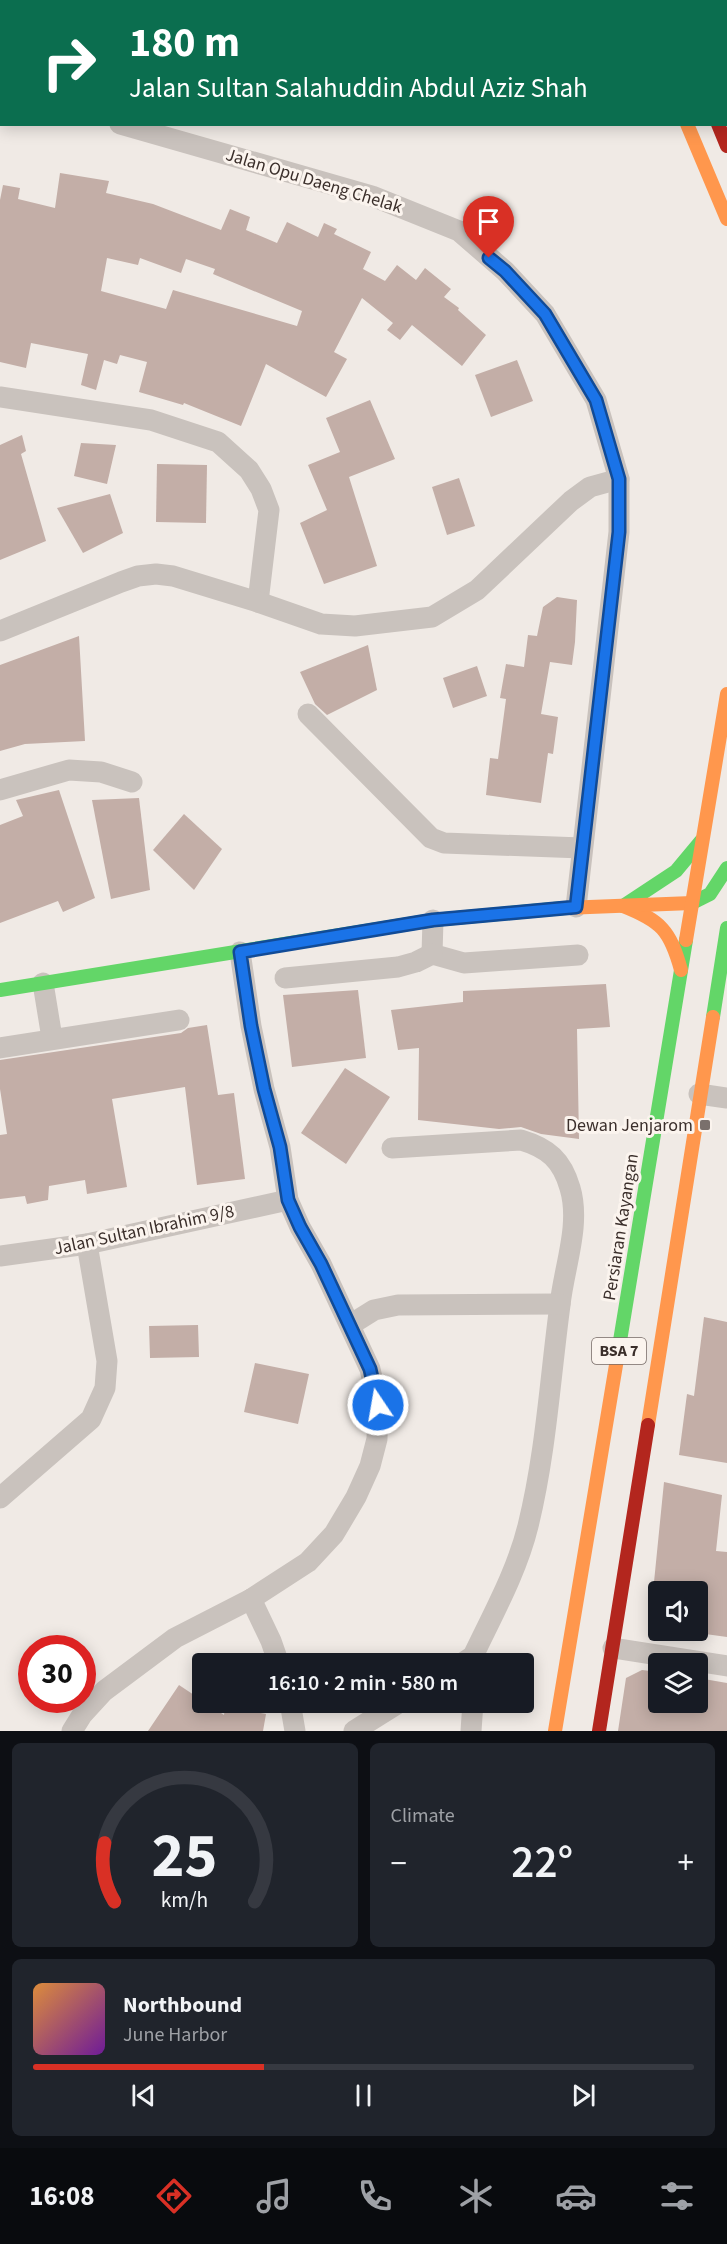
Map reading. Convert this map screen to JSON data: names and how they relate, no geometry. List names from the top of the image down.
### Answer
{
  "streets": {
    "main road": ["Persiaran Kayangan", "BSA 7"],
    "street": ["Jalan Opu Daeng Chelak", "Jalan Sultan Ibrahim 9/8"]
  },
  "places": {
    "transit": ["Dewan Jenjarom"]
  },
  "page": {
    "turn": ["180 m", "Jalan Sultan Salahuddin Abdul Aziz Shah"],
    "limit": "30",
    "trip": "16:10 · 2 min · 580 m",
    "tile": "Climate",
    "heat": ["−", "22°", "+"],
    "song": ["Northbound", "June Harbor"],
    "tabs": "16:08",
    "gauge": ["25", "km/h"]
  }
}
